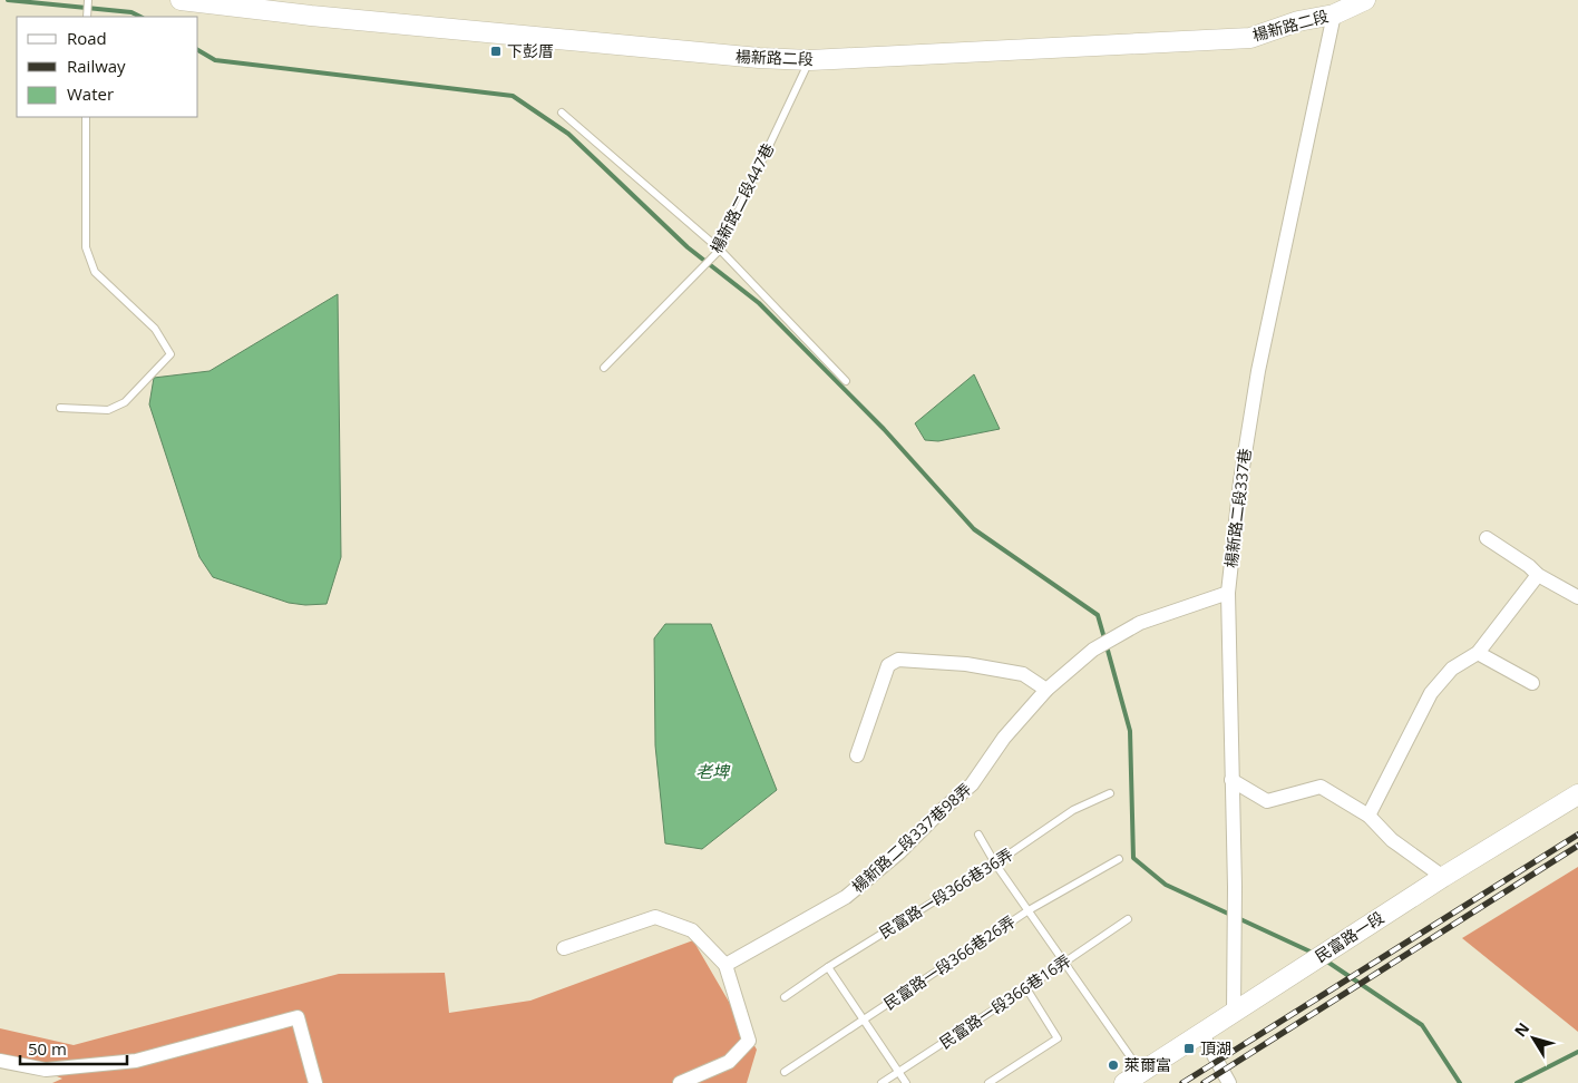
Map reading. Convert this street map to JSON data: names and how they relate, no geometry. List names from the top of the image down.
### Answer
{
  "streets": {
    "main road": ["楊新路二段", "民富路一段"],
    "street": ["楊新路二段337巷", "楊新路二段337巷98弄"],
    "lane": [
      "楊新路二段447巷",
      "民富路一段366巷36弄",
      "民富路一段366巷26弄",
      "民富路一段366巷16弄"
    ]
  },
  "crossings": [
    ["楊新路二段", "楊新路二段447巷"],
    ["楊新路二段", "楊新路二段337巷"],
    ["楊新路二段337巷", "楊新路二段337巷98弄"],
    ["楊新路二段337巷", "民富路一段"]
  ],
  "water": ["老埤"],
  "places": {
    "transit": ["下彭厝", "頂湖"],
    "other": ["萊爾富"]
  },
  "legend": ["Road", "Railway", "Water"],
  "scale_bar": "50 m",
  "north": "top left"
}
